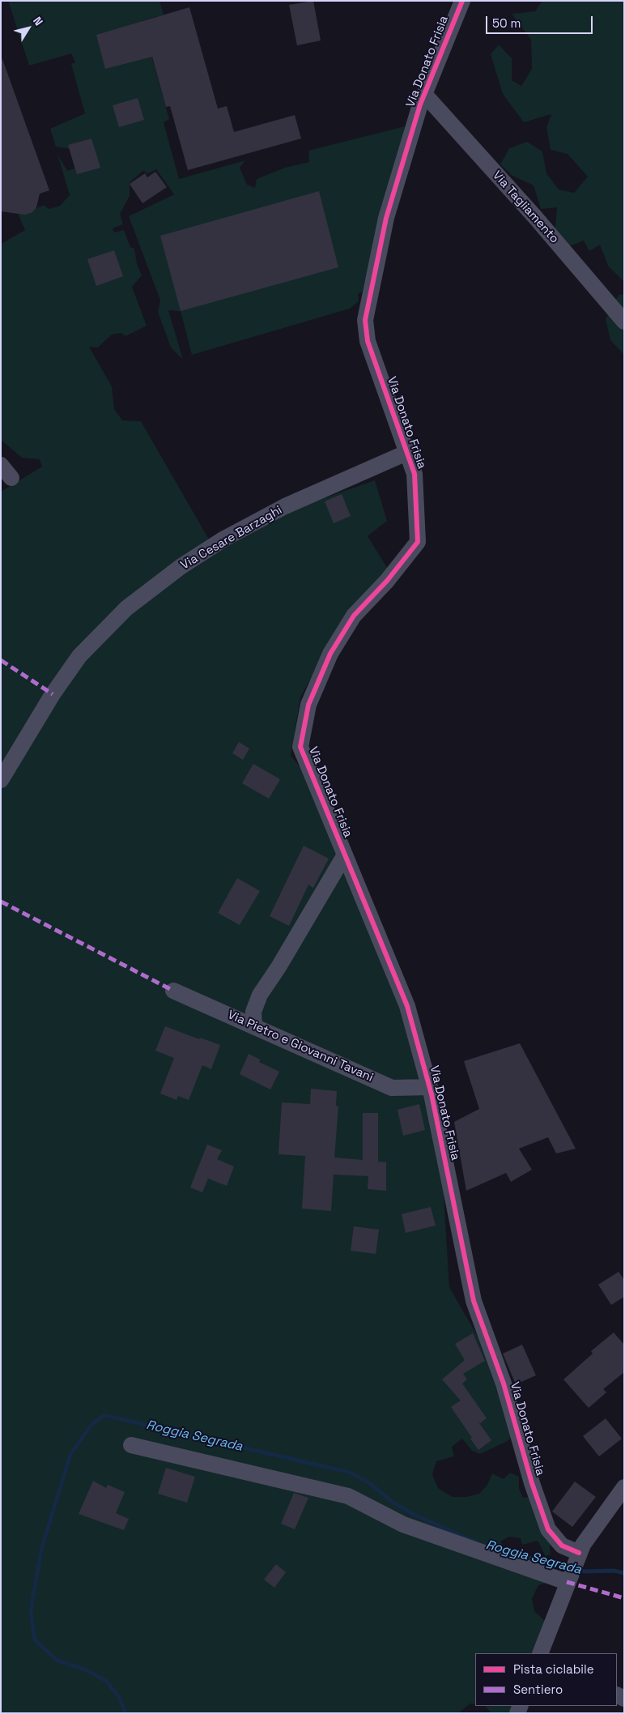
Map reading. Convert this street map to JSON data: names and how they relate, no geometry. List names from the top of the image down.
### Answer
{
  "streets": {
    "street": [
      "Via Donato Frisia",
      "Via Tagliamento",
      "Via Cesare Barzaghi",
      "Via Pietro e Giovanni Tavani"
    ]
  },
  "crossings": [
    ["Via Donato Frisia", "Via Tagliamento"],
    ["Via Donato Frisia", "Via Cesare Barzaghi"],
    ["Via Donato Frisia", "Via Pietro e Giovanni Tavani"]
  ],
  "water": ["Roggia Segrada"],
  "legend": ["Pista ciclabile", "Sentiero"],
  "scale_bar": "50 m",
  "north": "top right"
}
